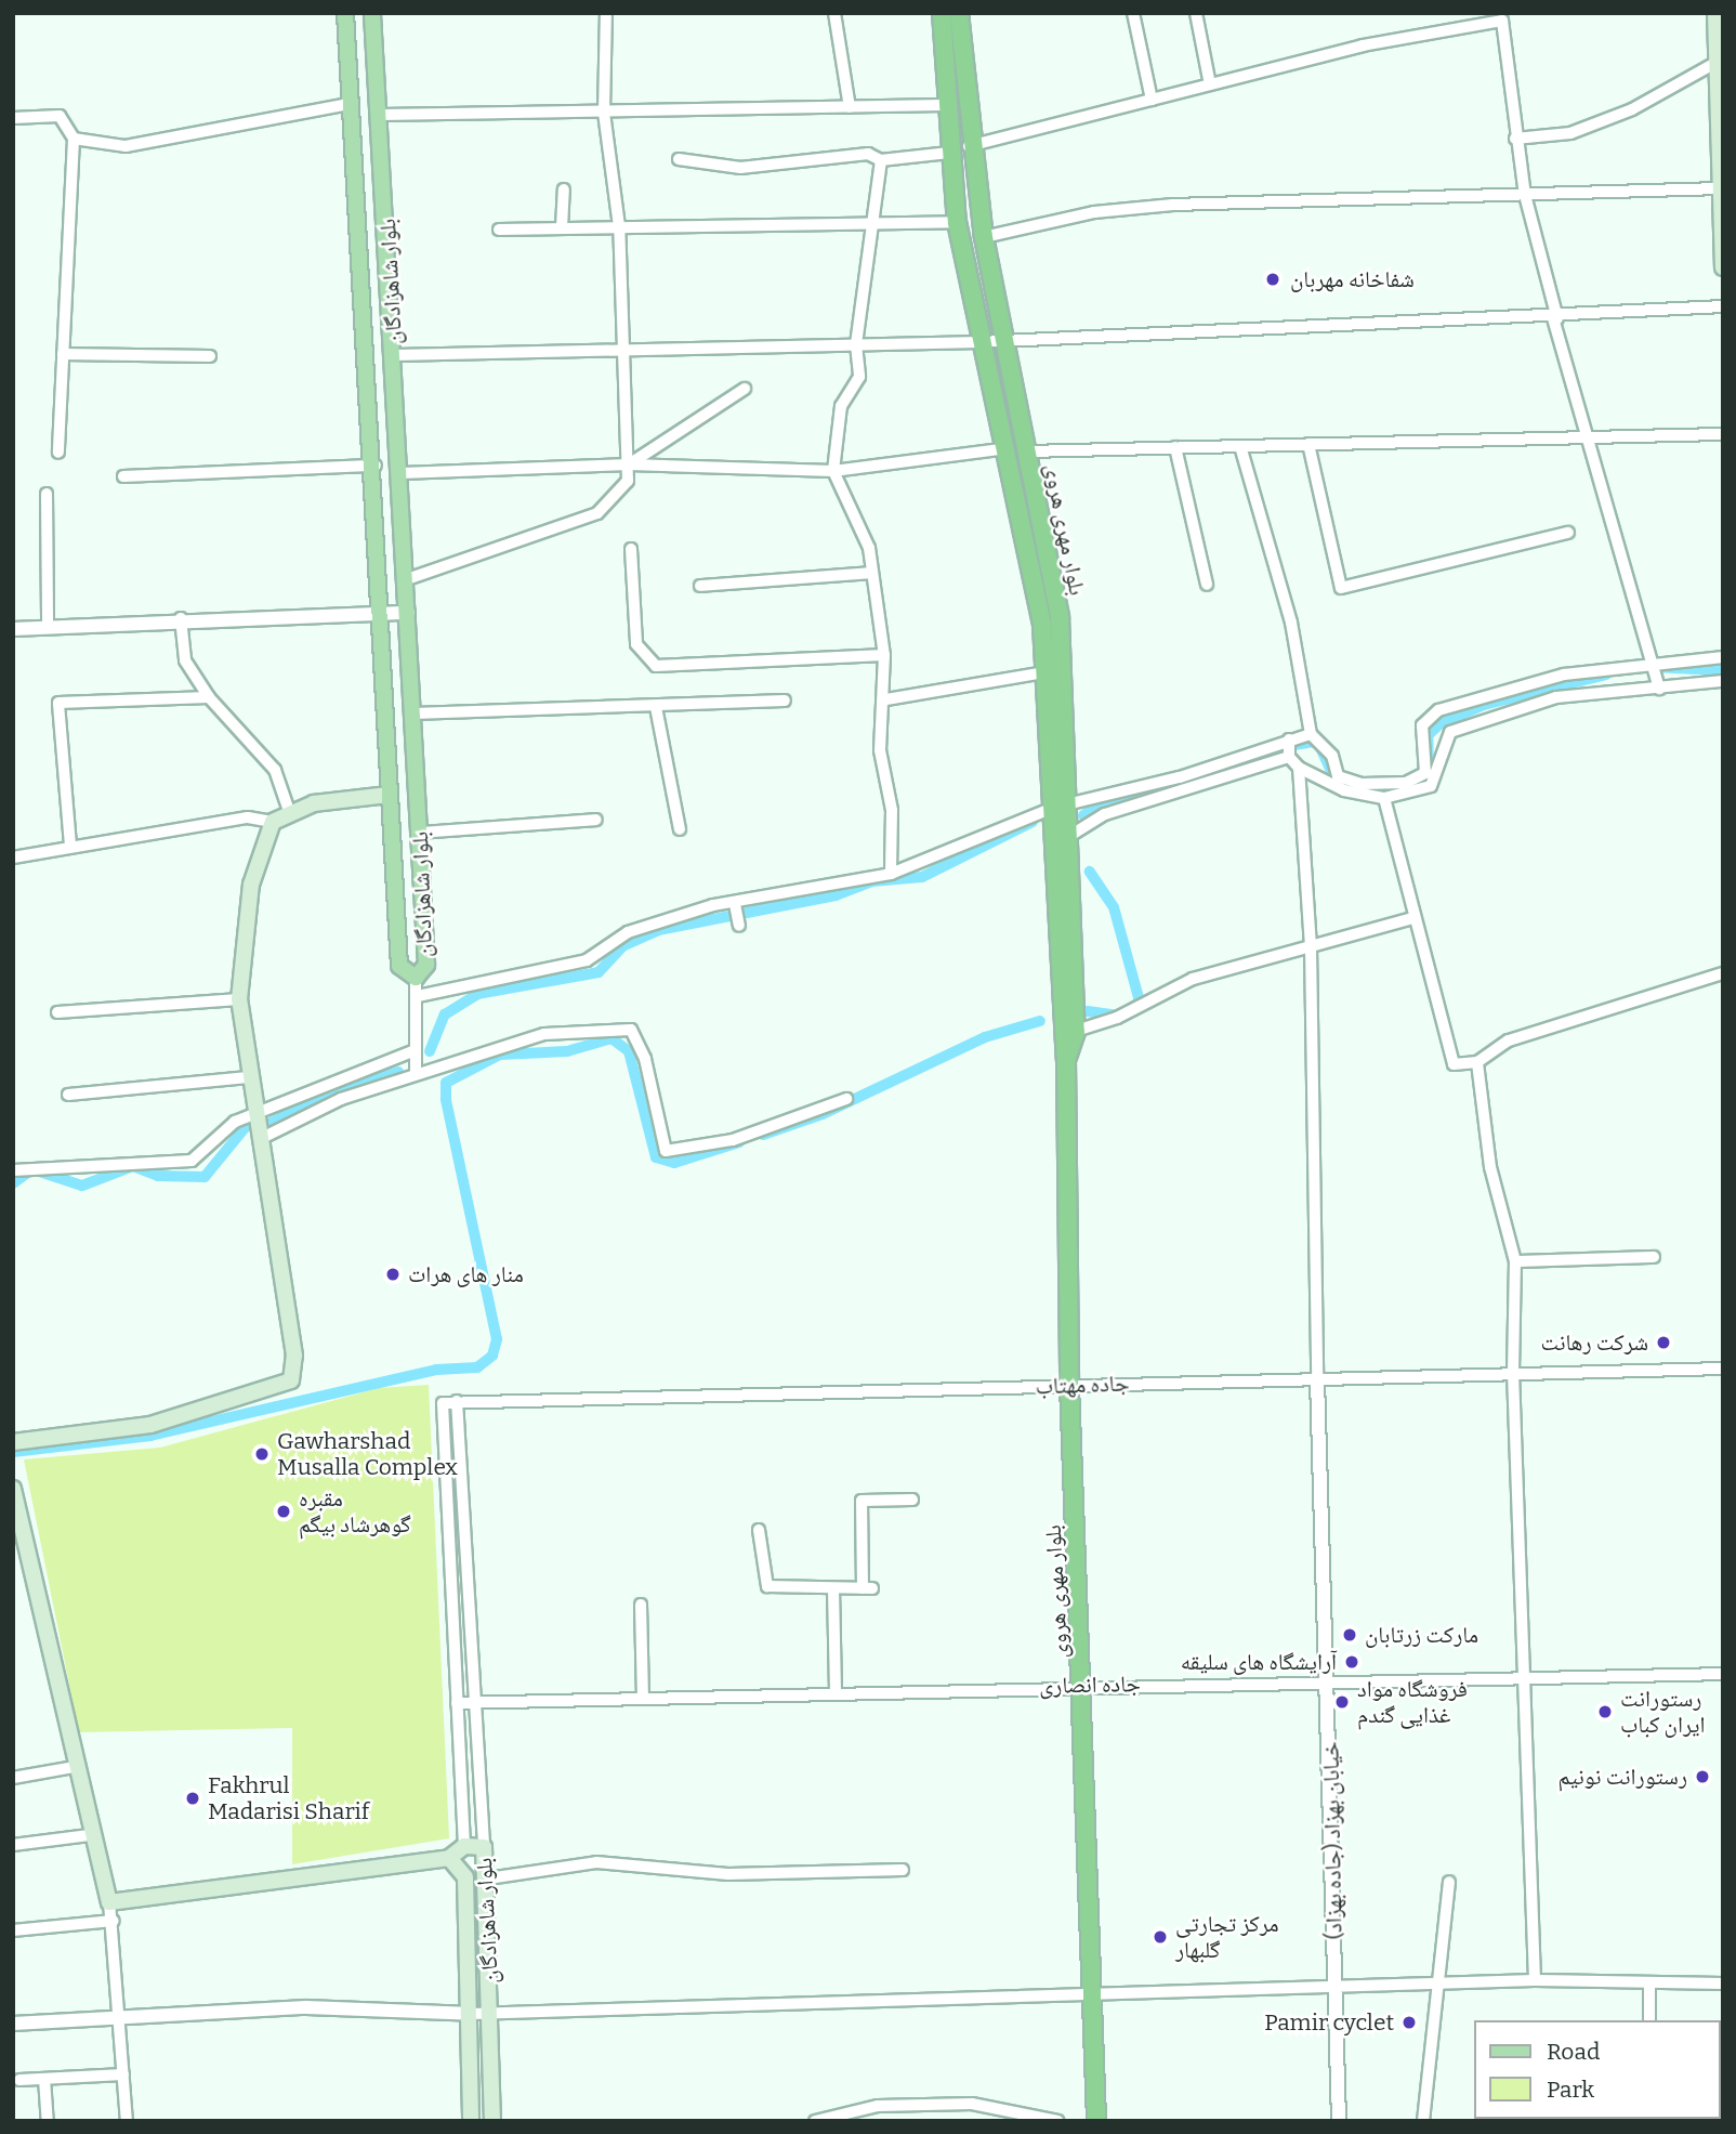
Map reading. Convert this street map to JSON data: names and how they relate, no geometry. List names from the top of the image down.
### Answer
{
  "streets": {
    "highway": ["بلوار مهری هروی"],
    "main road": ["بلوار شاهزادگان"],
    "street": ["جاده مهتاب", "جاده انصاری", "خیابان بهزاد (جاده بهزاد)"]
  },
  "crossings": [
    ["بلوار مهری هروی", "جاده مهتاب"],
    ["بلوار مهری هروی", "جاده انصاری"],
    ["جاده مهتاب", "جاده انصاری"],
    ["جاده مهتاب", "خیابان بهزاد (جاده بهزاد)"],
    ["جاده انصاری", "خیابان بهزاد (جاده بهزاد)"]
  ],
  "places": [
    "شفاخانه مهربان",
    "منار های هرات",
    "شرکت رهانت",
    "Gawharshad Musalla Complex",
    "مقبره گوهرشاد بیگم",
    "مارکت زرتابان",
    "آرایشگاه های سلیقه",
    "فروشگاه مواد غذایی گندم",
    "رستورانت ایران کباب",
    "رستورانت نونیم",
    "Fakhrul Madarisi Sharif",
    "مرکز تجارتی گلبهار",
    "Pamir cyclet"
  ],
  "legend": ["Road", "Park"]
}
